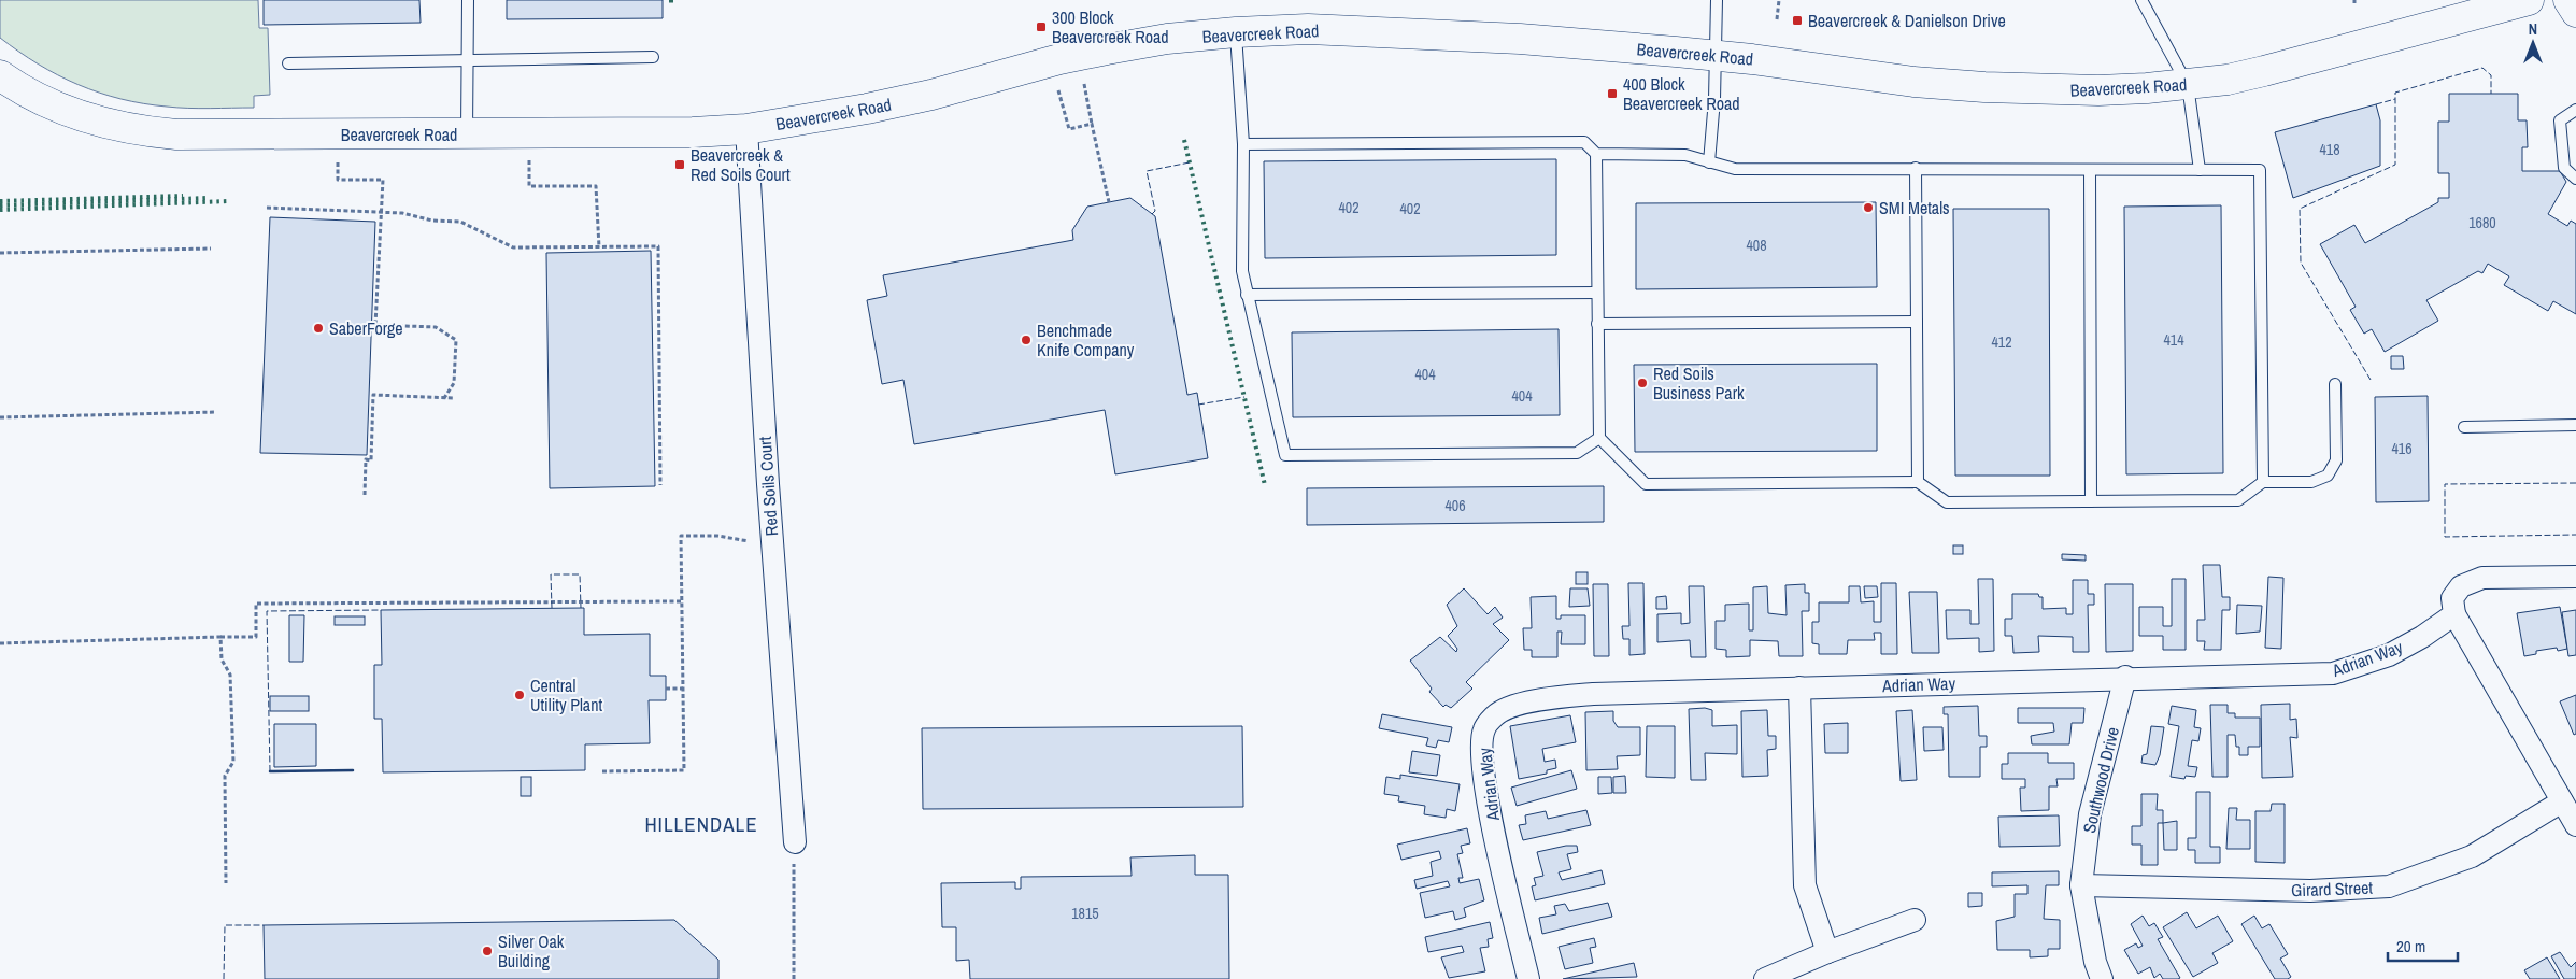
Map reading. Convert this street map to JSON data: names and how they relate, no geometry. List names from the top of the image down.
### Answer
{
  "streets": {
    "main road": ["Beavercreek Road"],
    "street": [
      "Red Soils Court",
      "Adrian Way",
      "Southwood Drive",
      "Girard Street"
    ]
  },
  "crossings": [
    ["Beavercreek Road", "Red Soils Court"],
    ["Adrian Way", "Southwood Drive"],
    ["Southwood Drive", "Girard Street"]
  ],
  "districts": ["HILLENDALE"],
  "places": {
    "transit": [
      "Beavercreek & Danielson Drive",
      "300 Block Beavercreek Road",
      "400 Block Beavercreek Road",
      "Beavercreek & Red Soils Court"
    ],
    "other": [
      "SMI Metals",
      "SaberForge",
      "Benchmade Knife Company",
      "Red Soils Business Park",
      "Central Utility Plant",
      "Silver Oak Building"
    ]
  },
  "house_numbers": [
    "418",
    "402",
    "402",
    "1680",
    "408",
    "414",
    "412",
    "404",
    "404",
    "416",
    "406",
    "1815"
  ],
  "scale_bar": "20 m",
  "north": "top"
}
